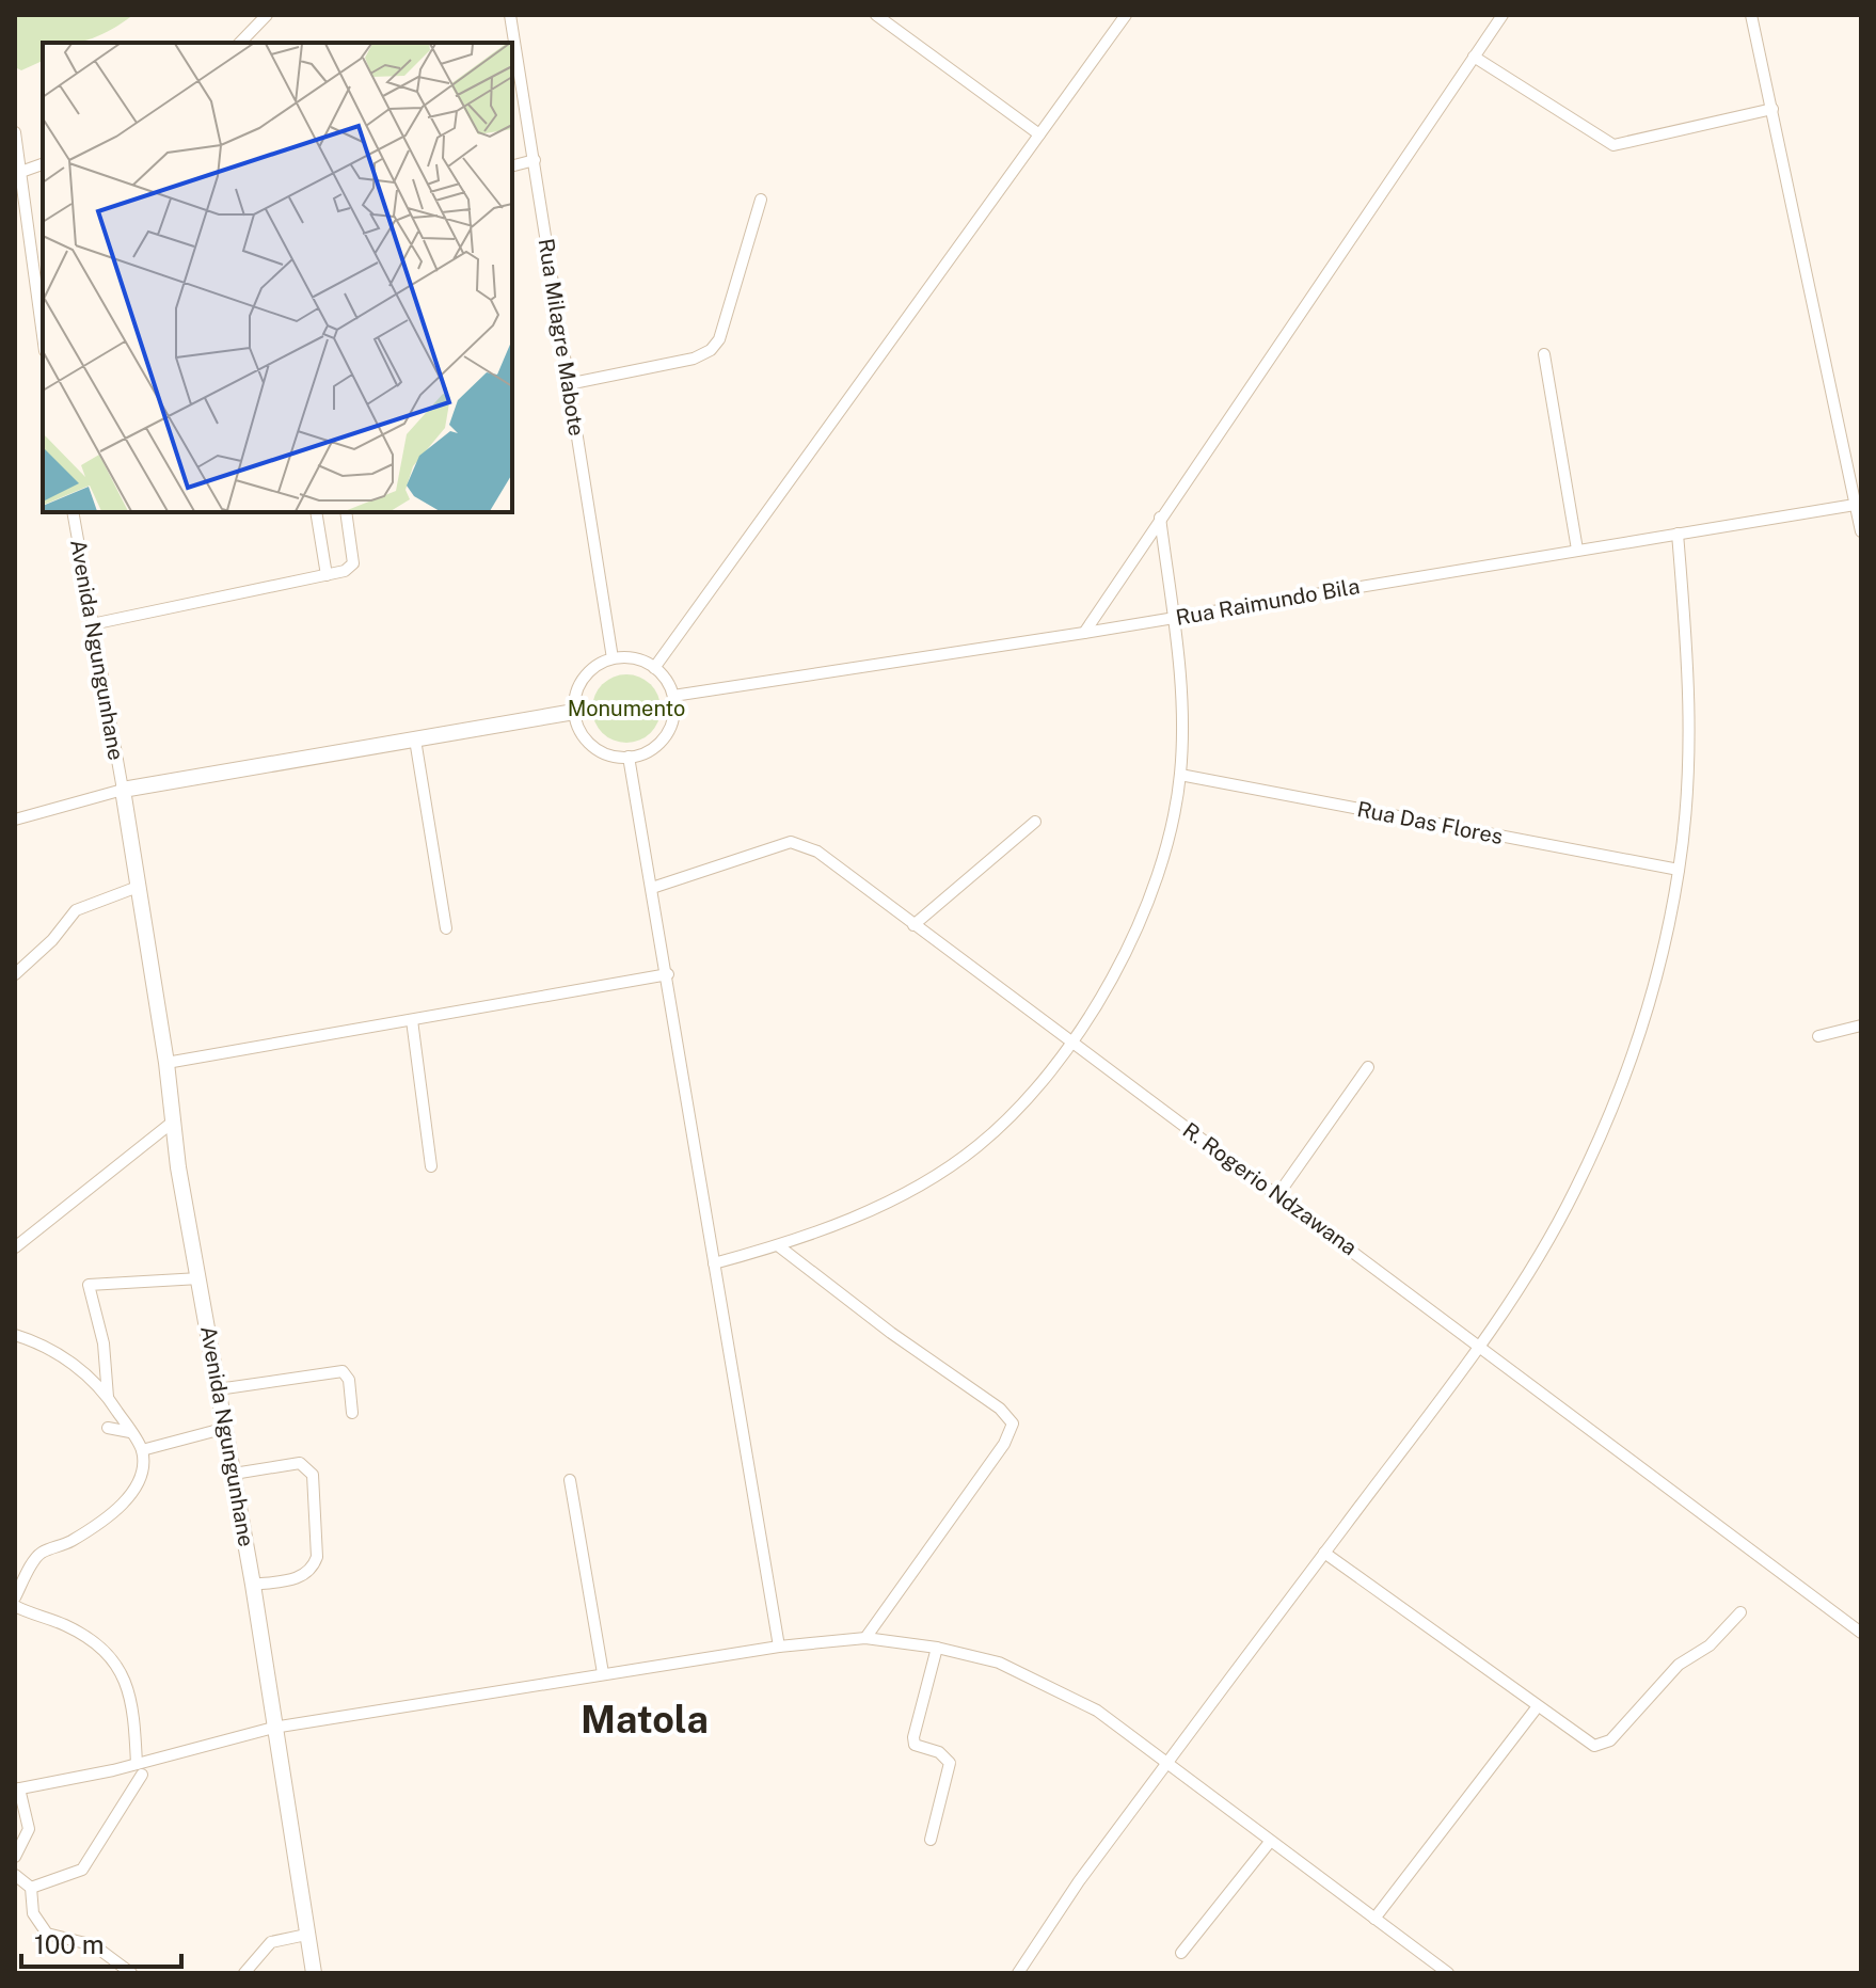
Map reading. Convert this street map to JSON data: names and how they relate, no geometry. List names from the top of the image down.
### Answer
{
  "streets": {
    "street": [
      "Rua Milagre Mabote",
      "Rua Raimundo Bila",
      "Avenida Ngungunhane",
      "Rua Das Flores",
      "R. Rogerio Ndzawana"
    ]
  },
  "crossings": [
    ["Rua Milagre Mabote", "Rua Raimundo Bila"]
  ],
  "districts": ["Matola"],
  "parks": ["Monumento"],
  "scale_bar": "100 m"
}
